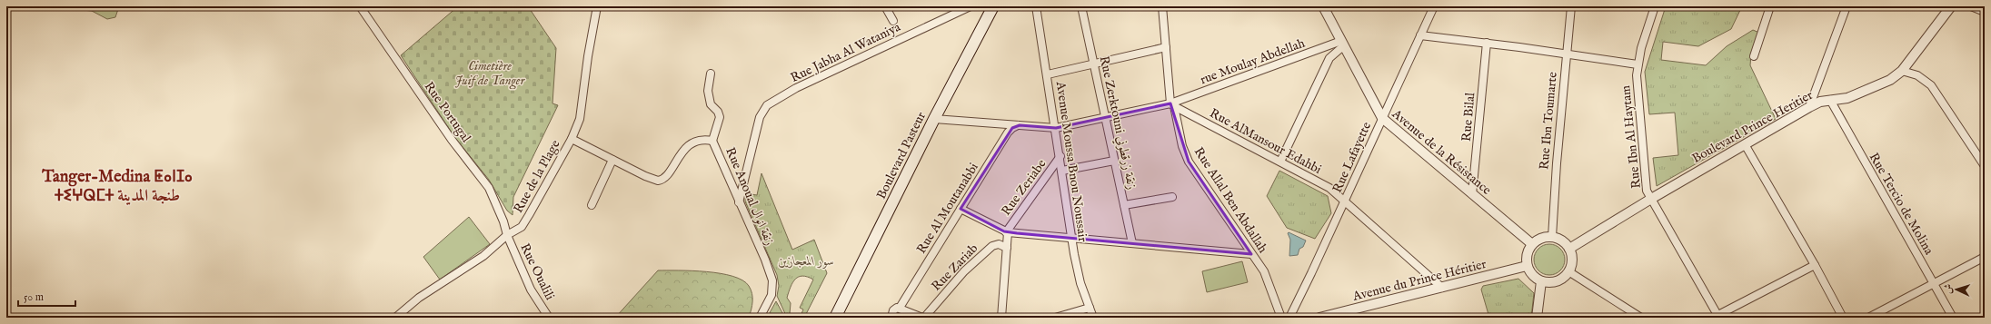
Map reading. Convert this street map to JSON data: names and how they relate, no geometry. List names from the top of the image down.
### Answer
{
  "streets": {
    "main road": ["Boulevard Pasteur"],
    "street": [
      "Rue Jabha Al Wataniya",
      "rue Moulay Abdellah",
      "Rue Portugal",
      "Rue Bilal",
      "Rue Ibn Toumarte",
      "Rue Zerktouni زنقة زرقطوني",
      "Boulevard Prince Heritier",
      "Rue Ibn Al Haytam",
      "Rue AlMansour Edahbi",
      "Avenue de la Résistance",
      "Rue Lafayette",
      "Avenue Moussa Bnou Noussair",
      "Rue de la Plage",
      "Rue Zeriabe",
      "Rue Anoual زنقة انوال",
      "Rue Allal Ben Abdallah",
      "Rue Tercio de Molina",
      "Rue Al Moutanabbi",
      "Rue Zariab",
      "Rue Oualili",
      "Avenue du Prince Héritier"
    ]
  },
  "crossings": [
    ["Rue Jabha Al Wataniya", "Rue Anoual زنقة انوال"],
    ["rue Moulay Abdellah", "Rue Zerktouni زنقة زرقطوني"],
    ["rue Moulay Abdellah", "Rue AlMansour Edahbi"],
    ["rue Moulay Abdellah", "Avenue de la Résistance"],
    ["rue Moulay Abdellah", "Boulevard Pasteur"],
    ["rue Moulay Abdellah", "Avenue Moussa Bnou Noussair"],
    ["rue Moulay Abdellah", "Rue Allal Ben Abdallah"],
    ["rue Moulay Abdellah", "Rue Al Moutanabbi"],
    ["Rue Portugal", "Rue de la Plage"],
    ["Rue Portugal", "Rue Oualili"],
    ["Rue Bilal", "Avenue de la Résistance"],
    ["Rue Ibn Toumarte", "Boulevard Prince Heritier"],
    ["Rue Ibn Toumarte", "Avenue de la Résistance"],
    ["Rue Ibn Toumarte", "Avenue du Prince Héritier"],
    ["Boulevard Prince Heritier", "Rue Ibn Al Haytam"],
    ["Boulevard Prince Heritier", "Avenue de la Résistance"],
    ["Boulevard Prince Heritier", "Rue Tercio de Molina"],
    ["Boulevard Prince Heritier", "Avenue du Prince Héritier"],
    ["Rue AlMansour Edahbi", "Rue Lafayette"],
    ["Rue AlMansour Edahbi", "Rue Allal Ben Abdallah"],
    ["Rue AlMansour Edahbi", "Avenue du Prince Héritier"],
    ["Avenue de la Résistance", "Rue Lafayette"],
    ["Avenue de la Résistance", "Avenue du Prince Héritier"],
    ["Avenue Moussa Bnou Noussair", "Rue Zeriabe"],
    ["Rue de la Plage", "Rue Anoual زنقة انوال"],
    ["Rue de la Plage", "Rue Oualili"],
    ["Rue Zeriabe", "Rue Zariab"]
  ],
  "districts": ["Tanger-Medina ⵟⴰⵏⵊⴰ ⵜⵉⵖⵕⵎⵜ طنجة المدينة"],
  "parks": ["Cimetière Juif de Tanger", "سور المعجازين"],
  "scale_bar": "50 m",
  "north": "left"
}
